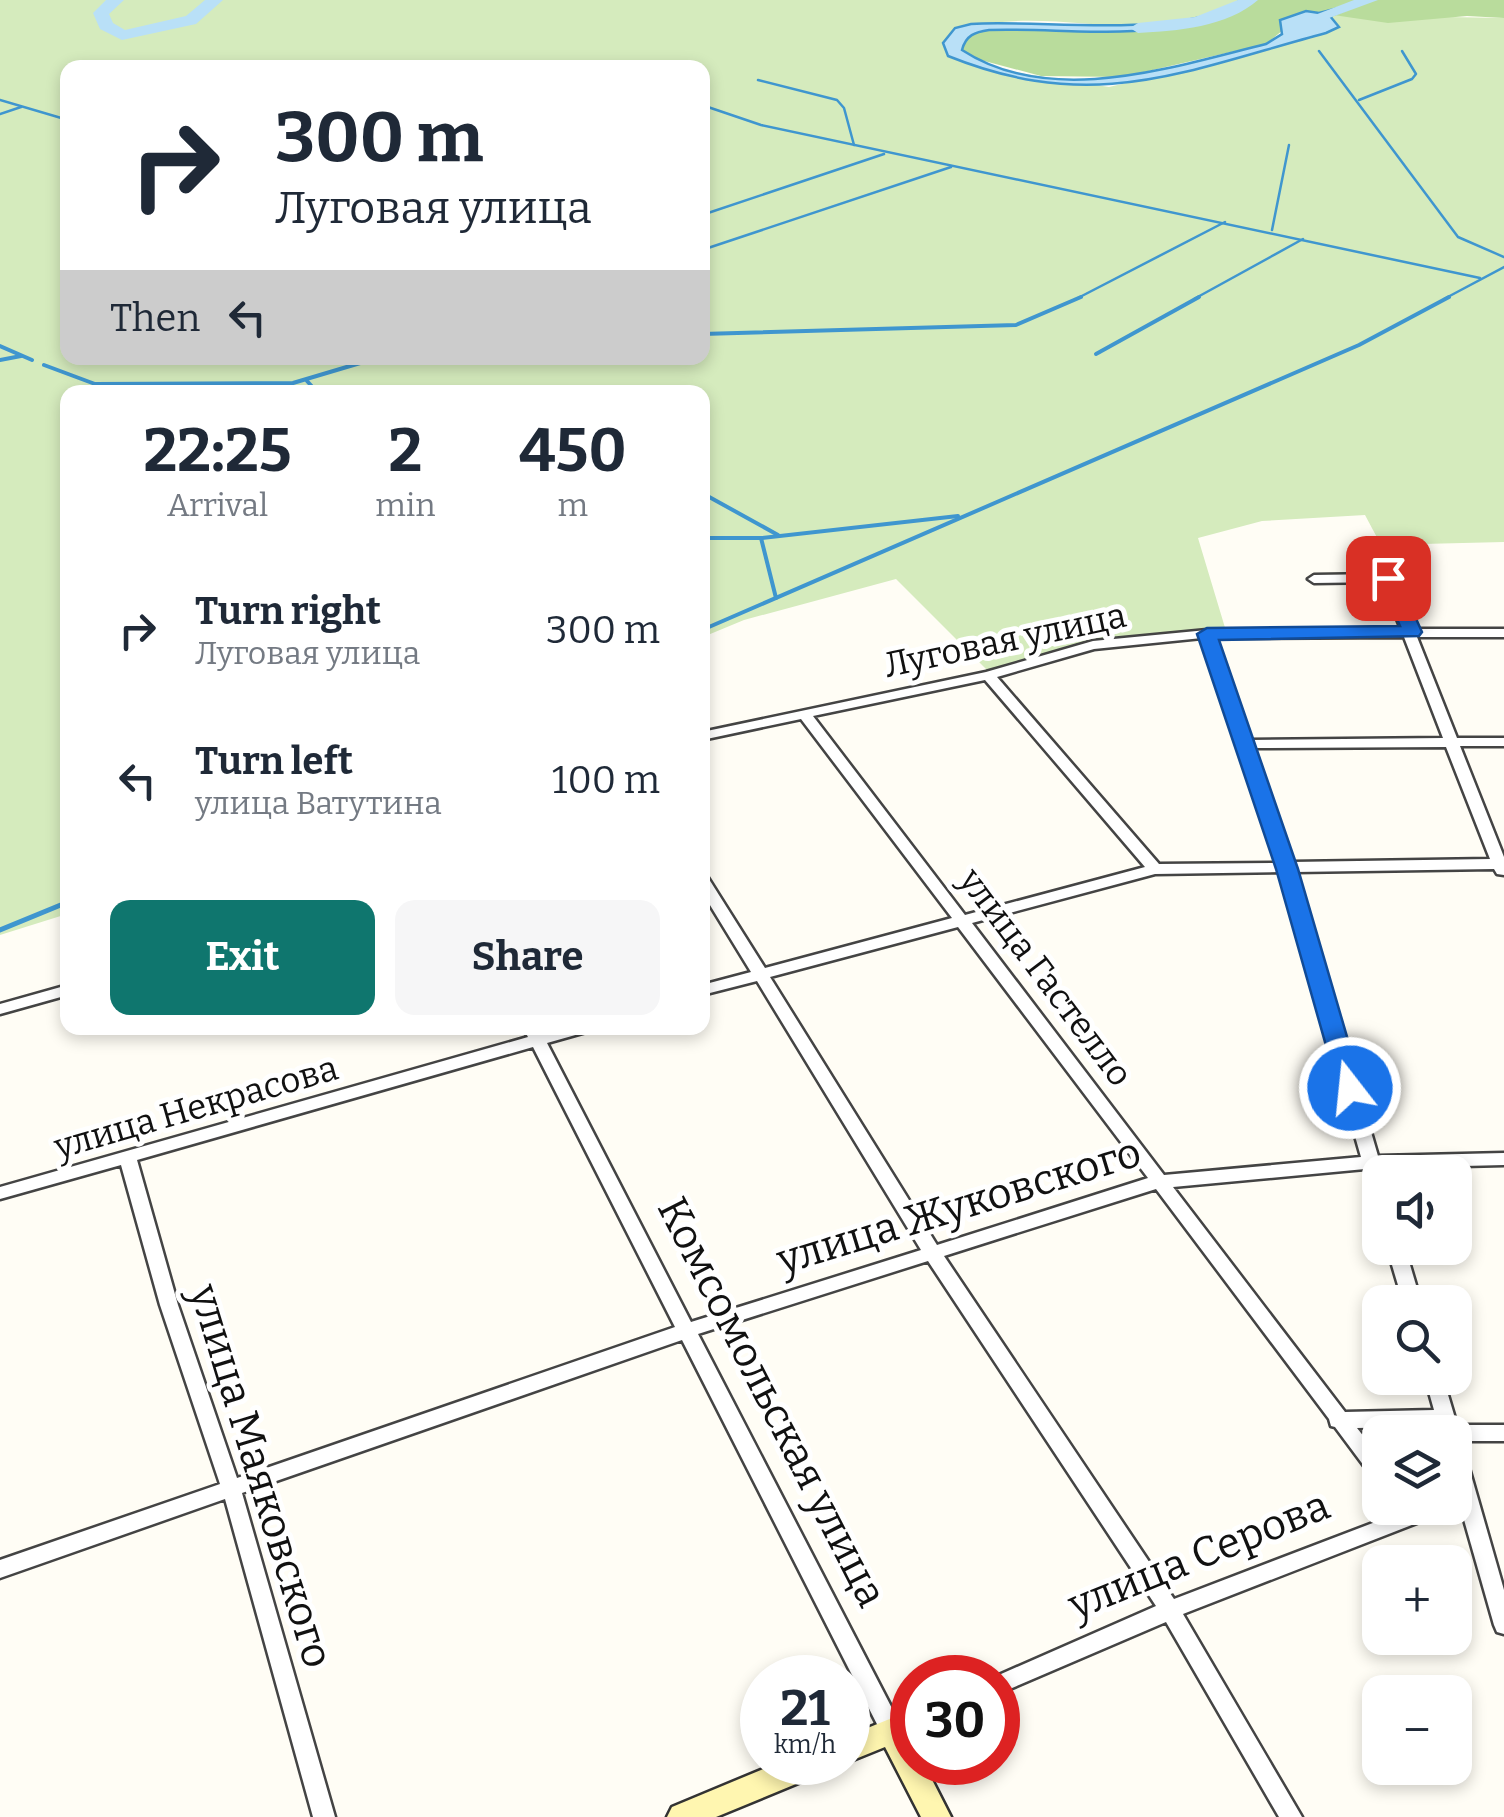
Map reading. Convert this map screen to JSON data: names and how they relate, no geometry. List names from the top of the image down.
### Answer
{
  "streets": {
    "main road": ["Комсомольская улица"],
    "street": [
      "Луговая улица",
      "улица Гастелло",
      "улица Некрасова",
      "улица Жуковского",
      "улица Маяковского",
      "улица Серова"
    ]
  },
  "crossings": [
    ["Луговая улица", "улица Гастелло"],
    ["улица Гастелло", "улица Жуковского"],
    ["улица Некрасова", "улица Маяковского"],
    ["улица Жуковского", "Комсомольская улица"],
    ["улица Жуковского", "улица Маяковского"]
  ],
  "page": {
    "turn": ["300 m", "Луговая улица"],
    "then": "Then",
    "eta": [
      "22:25",
      "Arrival",
      "2",
      "min",
      "450",
      "m"
    ],
    "list": [
      {
        "name": "Turn right",
        "note": "Луговая улица",
        "value": "300 m"
      },
      {
        "name": "Turn left",
        "note": "улица Ватутина",
        "value": "100 m"
      }
    ],
    "buttons": ["Exit", "Share"],
    "map_buttons": ["+", "−"],
    "speed": "21 km/h",
    "limit": "30"
  }
}
